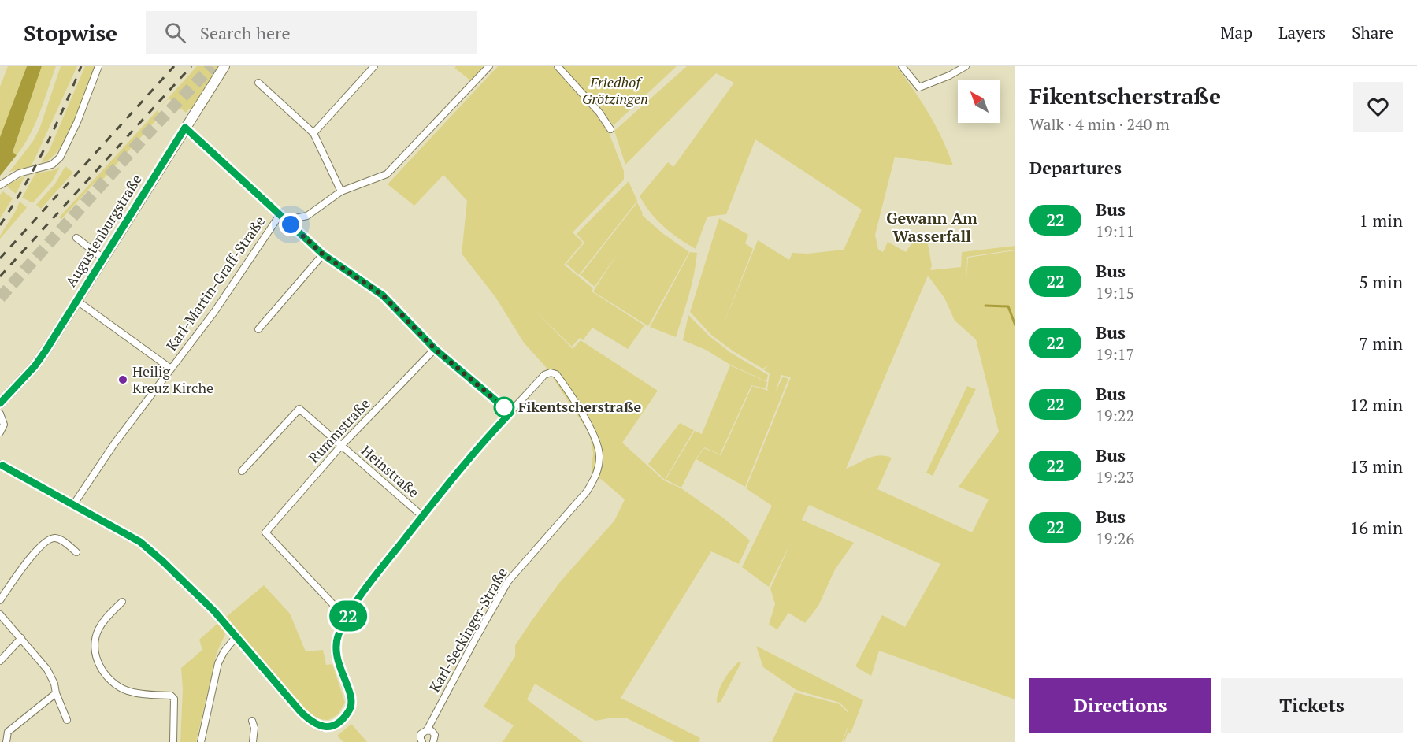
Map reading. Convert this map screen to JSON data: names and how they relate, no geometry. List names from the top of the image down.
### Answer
{
  "streets": {
    "street": [
      "Augustenburgstraße",
      "Karl-Martin-Graff-Straße",
      "Rummstraße",
      "Heinstraße",
      "Karl-Seckinger-Straße"
    ]
  },
  "crossings": [
    ["Rummstraße", "Heinstraße"]
  ],
  "districts": ["Gewann Am Wasserfall"],
  "parks": ["Friedhof Grötzingen"],
  "places": ["Heilig Kreuz Kirche", "Fikentscherstraße"],
  "lines": ["bus line 22"],
  "north": "top left",
  "page": {
    "header": "Stopwise",
    "search": "Search here",
    "nav": ["Map", "Layers", "Share"],
    "on_map": "22",
    "heading": [
      ["Fikentscherstraße", "Walk · 4 min · 240 m"],
      "Departures"
    ],
    "list": [
      {
        "mark": "22",
        "name": "Bus",
        "note": "19:11",
        "value": "1 min"
      },
      {
        "mark": "22",
        "name": "Bus",
        "note": "19:15",
        "value": "5 min"
      },
      {
        "mark": "22",
        "name": "Bus",
        "note": "19:17",
        "value": "7 min"
      },
      {
        "mark": "22",
        "name": "Bus",
        "note": "19:22",
        "value": "12 min"
      },
      {
        "mark": "22",
        "name": "Bus",
        "note": "19:23",
        "value": "13 min"
      },
      {
        "mark": "22",
        "name": "Bus",
        "note": "19:26",
        "value": "16 min"
      }
    ],
    "buttons": ["Directions", "Tickets"]
  }
}
